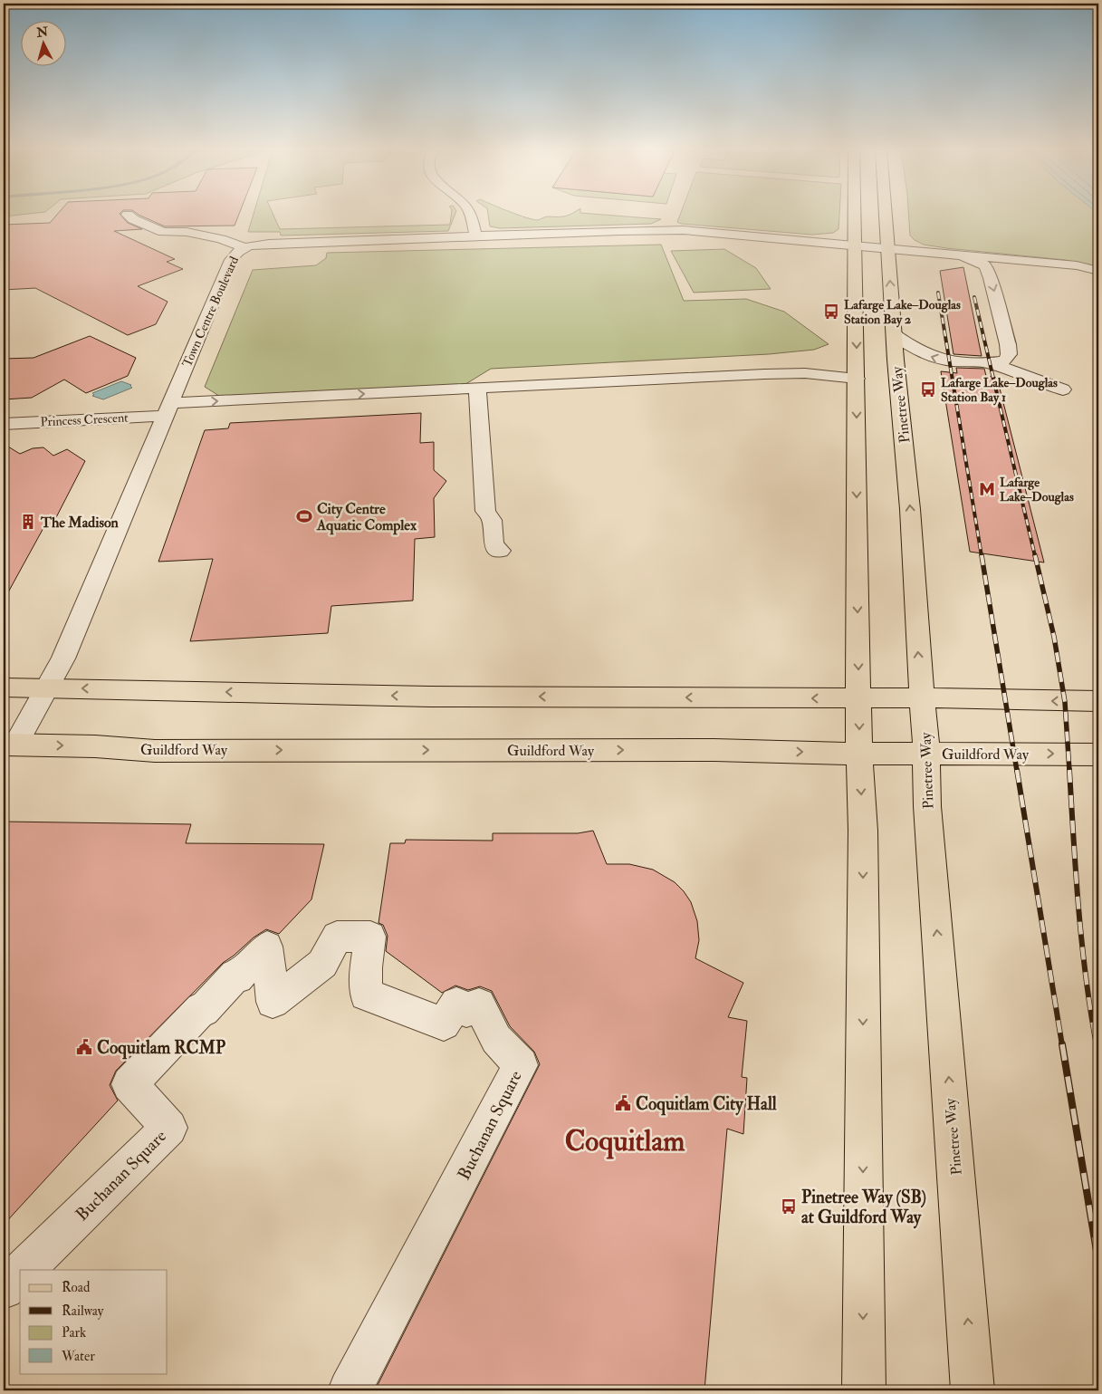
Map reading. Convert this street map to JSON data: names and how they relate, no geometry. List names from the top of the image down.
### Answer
{
  "streets": {
    "main road": ["Pinetree Way", "Guildford Way"],
    "street": ["Town Centre Boulevard", "Princess Crescent", "Buchanan Square"]
  },
  "crossings": [
    ["Town Centre Boulevard", "Pinetree Way"],
    ["Town Centre Boulevard", "Princess Crescent"],
    ["Town Centre Boulevard", "Guildford Way"],
    ["Pinetree Way", "Guildford Way"]
  ],
  "one_way": ["Princess Crescent"],
  "districts": ["Coquitlam"],
  "places": {
    "bus stop": ["Lafarge Lake–Douglas Station Bay 2", "Lafarge Lake–Douglas Station Bay 1", "Pinetree Way (SB) at Guildford Way"],
    "metro station": ["Lafarge Lake–Douglas"],
    "sports": ["City Centre Aquatic Complex"],
    "building": ["The Madison"],
    "public building": ["Coquitlam RCMP", "Coquitlam City Hall"]
  },
  "legend": [
    "Road",
    "Railway",
    "Park",
    "Water"
  ],
  "north": "top"
}
